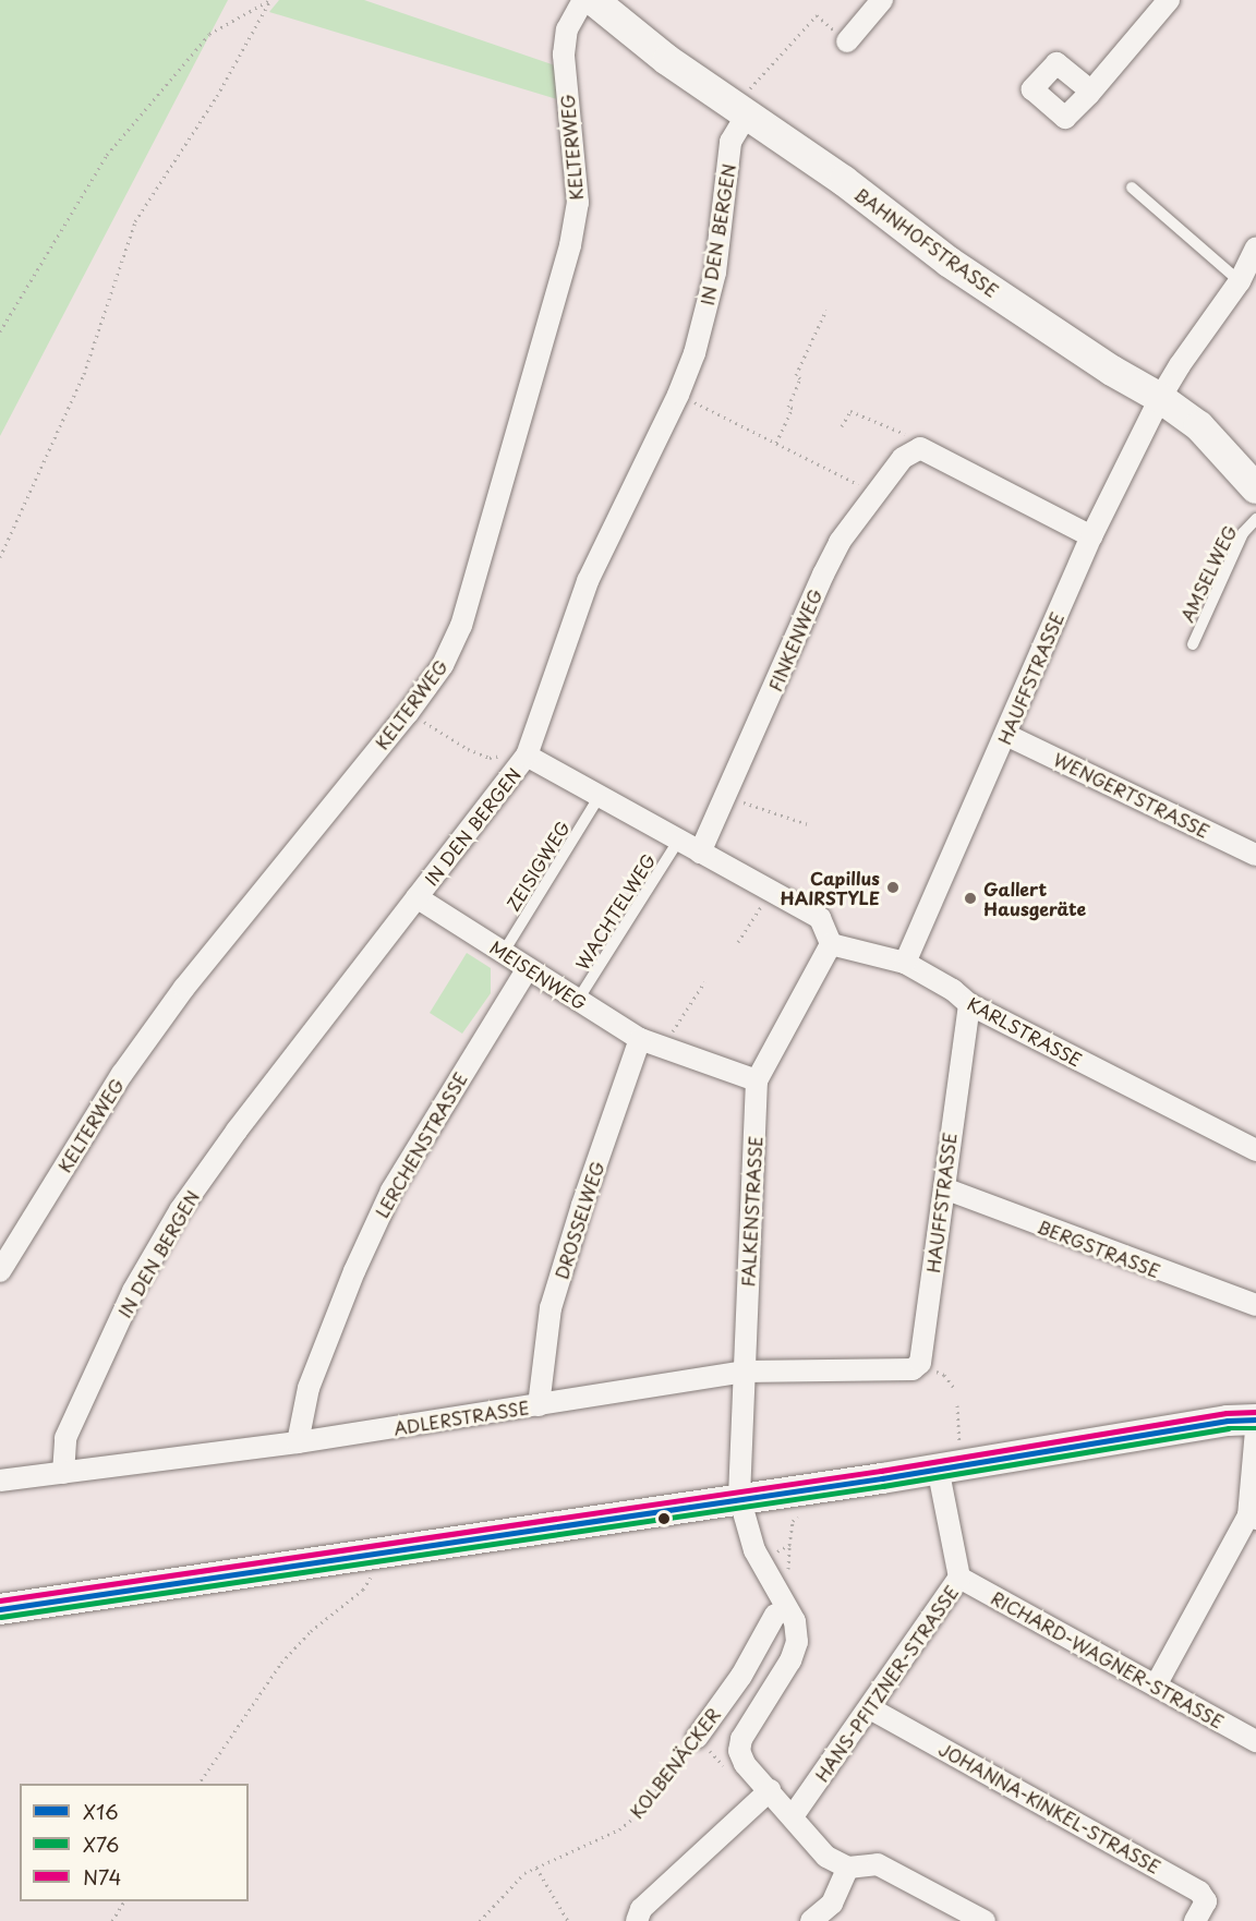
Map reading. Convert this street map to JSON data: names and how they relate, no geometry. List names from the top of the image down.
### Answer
{
  "streets": {
    "main road": ["BAHNHOFSTRASSE"],
    "street": [
      "KELTERWEG",
      "IN DEN BERGEN",
      "FINKENWEG",
      "HAUFFSTRASSE",
      "WENGERTSTRASSE",
      "MEISENWEG",
      "KARLSTRASSE",
      "LERCHENSTRASSE",
      "FALKENSTRASSE",
      "DROSSELWEG",
      "BERGSTRASSE",
      "ADLERSTRASSE",
      "RICHARD-WAGNER-STRASSE",
      "HANS-PFITZNER-STRASSE",
      "KOLBENÄCKER",
      "JOHANNA-KINKEL-STRASSE"
    ],
    "lane": ["AMSELWEG", "ZEISIGWEG", "WACHTELWEG"]
  },
  "crossings": [
    ["IN DEN BERGEN", "BAHNHOFSTRASSE"],
    ["IN DEN BERGEN", "MEISENWEG"],
    ["IN DEN BERGEN", "ADLERSTRASSE"],
    ["BAHNHOFSTRASSE", "HAUFFSTRASSE"],
    ["HAUFFSTRASSE", "WENGERTSTRASSE"],
    ["HAUFFSTRASSE", "KARLSTRASSE"],
    ["HAUFFSTRASSE", "BERGSTRASSE"],
    ["HAUFFSTRASSE", "ADLERSTRASSE"],
    ["ZEISIGWEG", "MEISENWEG"],
    ["WACHTELWEG", "MEISENWEG"],
    ["MEISENWEG", "LERCHENSTRASSE"],
    ["MEISENWEG", "FALKENSTRASSE"],
    ["MEISENWEG", "DROSSELWEG"],
    ["KARLSTRASSE", "FALKENSTRASSE"],
    ["LERCHENSTRASSE", "ADLERSTRASSE"],
    ["FALKENSTRASSE", "ADLERSTRASSE"],
    ["FALKENSTRASSE", "HANS-PFITZNER-STRASSE"],
    ["DROSSELWEG", "ADLERSTRASSE"],
    ["RICHARD-WAGNER-STRASSE", "HANS-PFITZNER-STRASSE"],
    ["HANS-PFITZNER-STRASSE", "JOHANNA-KINKEL-STRASSE"]
  ],
  "places": ["Capillus HAIRSTYLE", "Gallert Hausgeräte"],
  "lines": ["transit line N74", "transit line X16", "transit line X76"],
  "legend": ["X16", "X76", "N74"]
}
